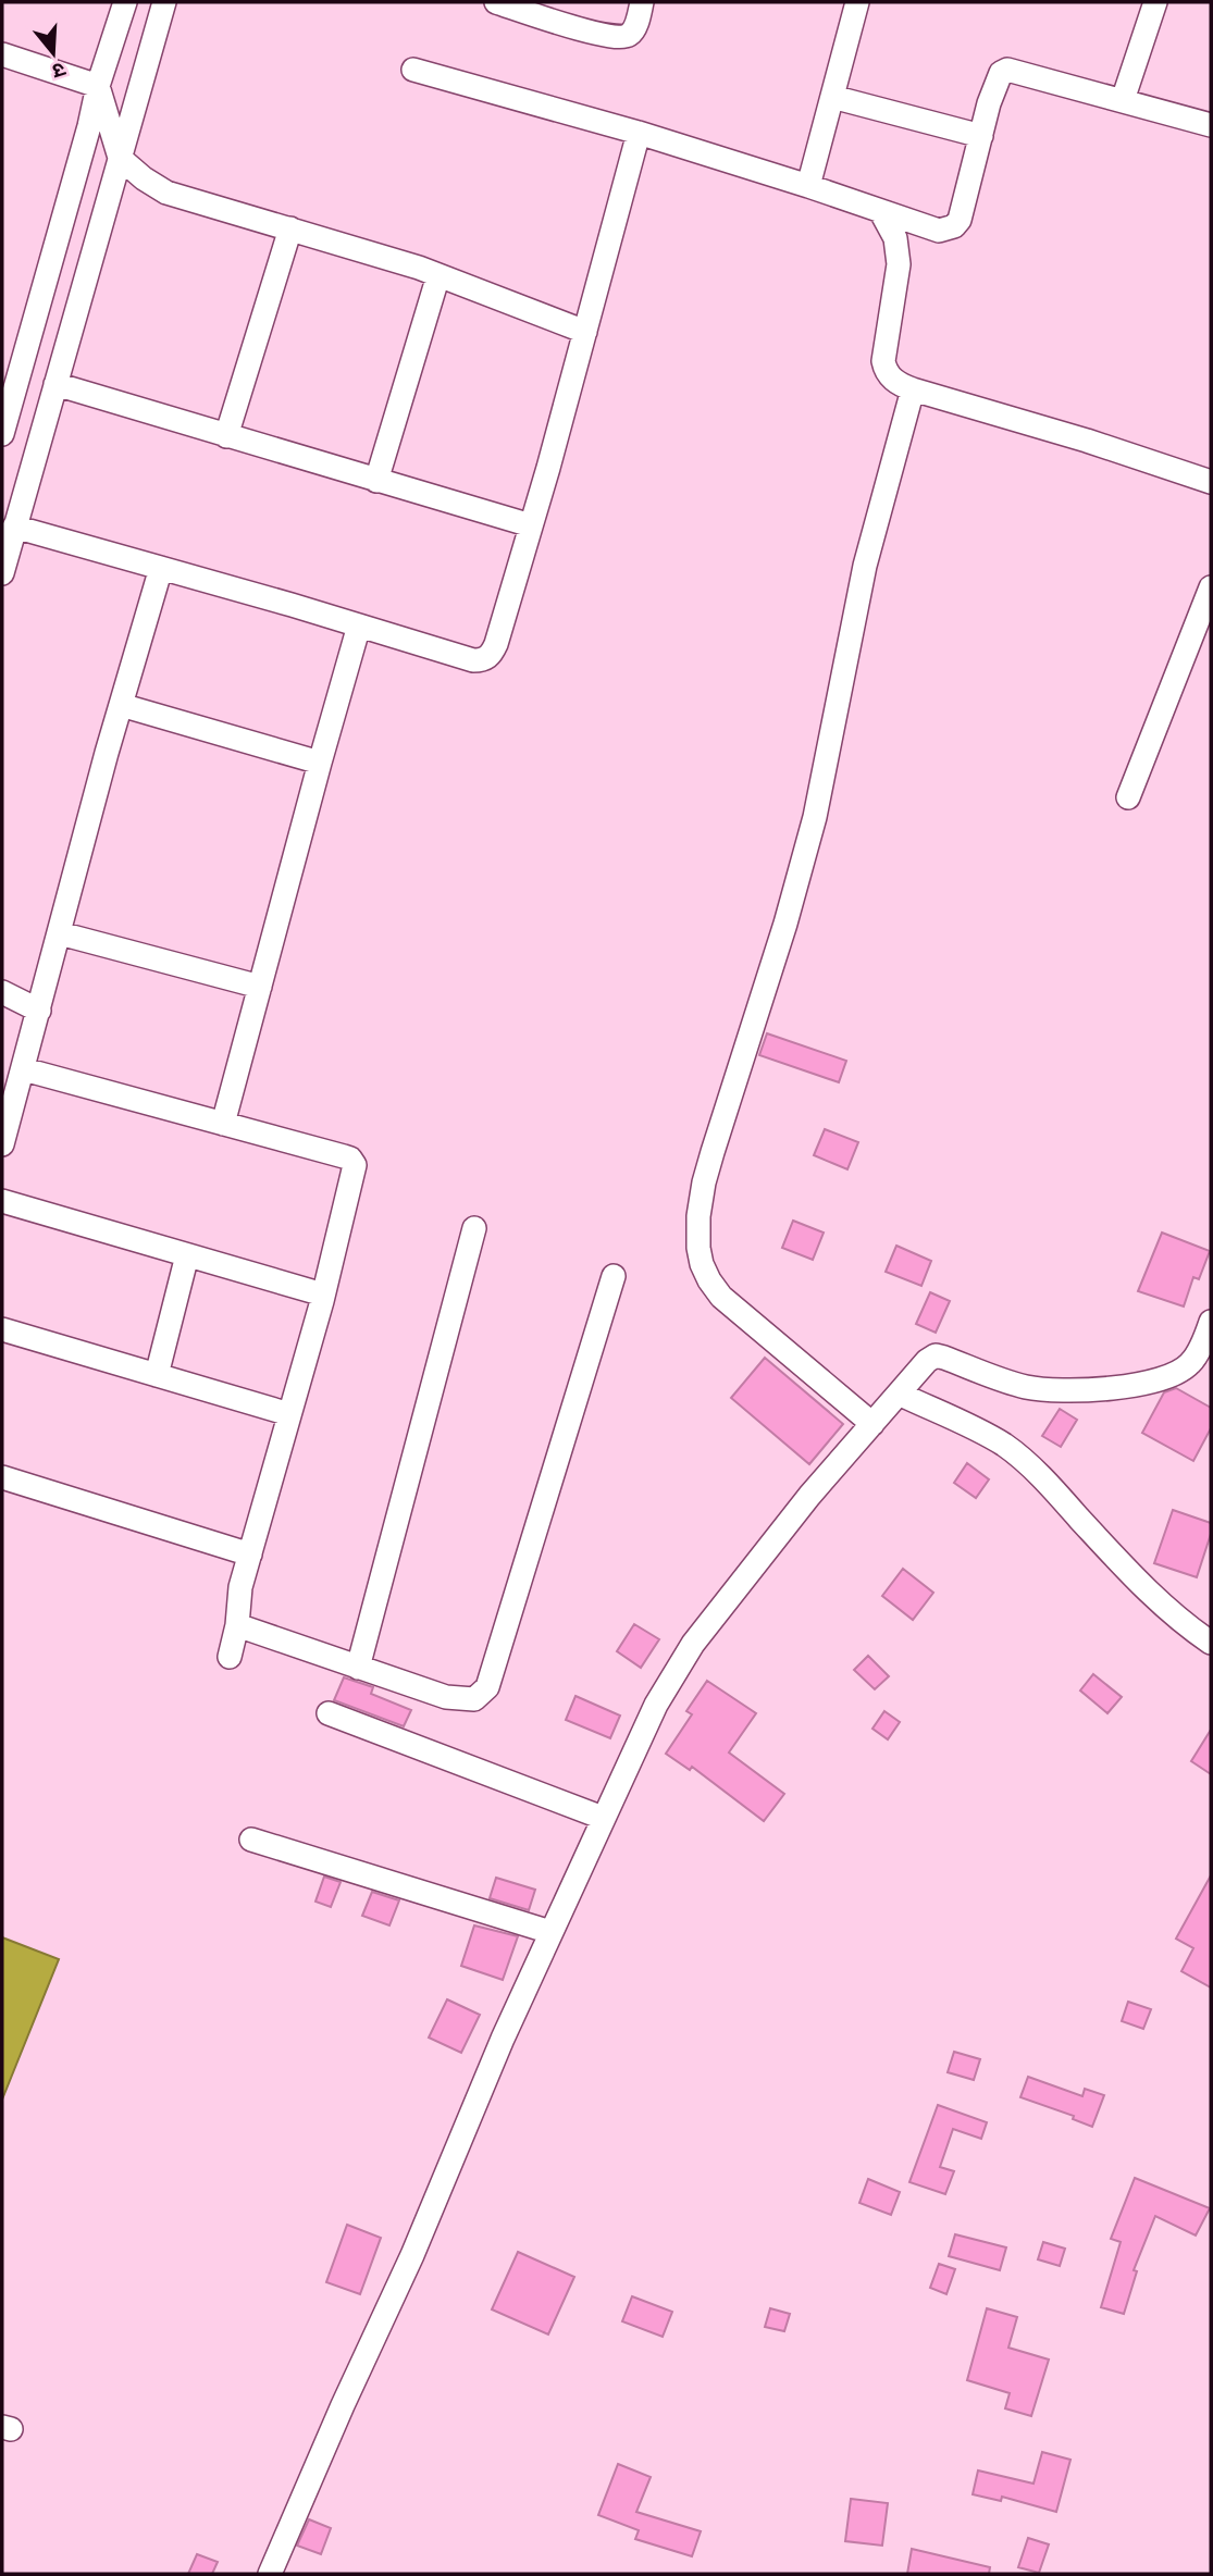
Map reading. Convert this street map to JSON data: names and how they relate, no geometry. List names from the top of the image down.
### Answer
{
  "north": "bottom"
}
